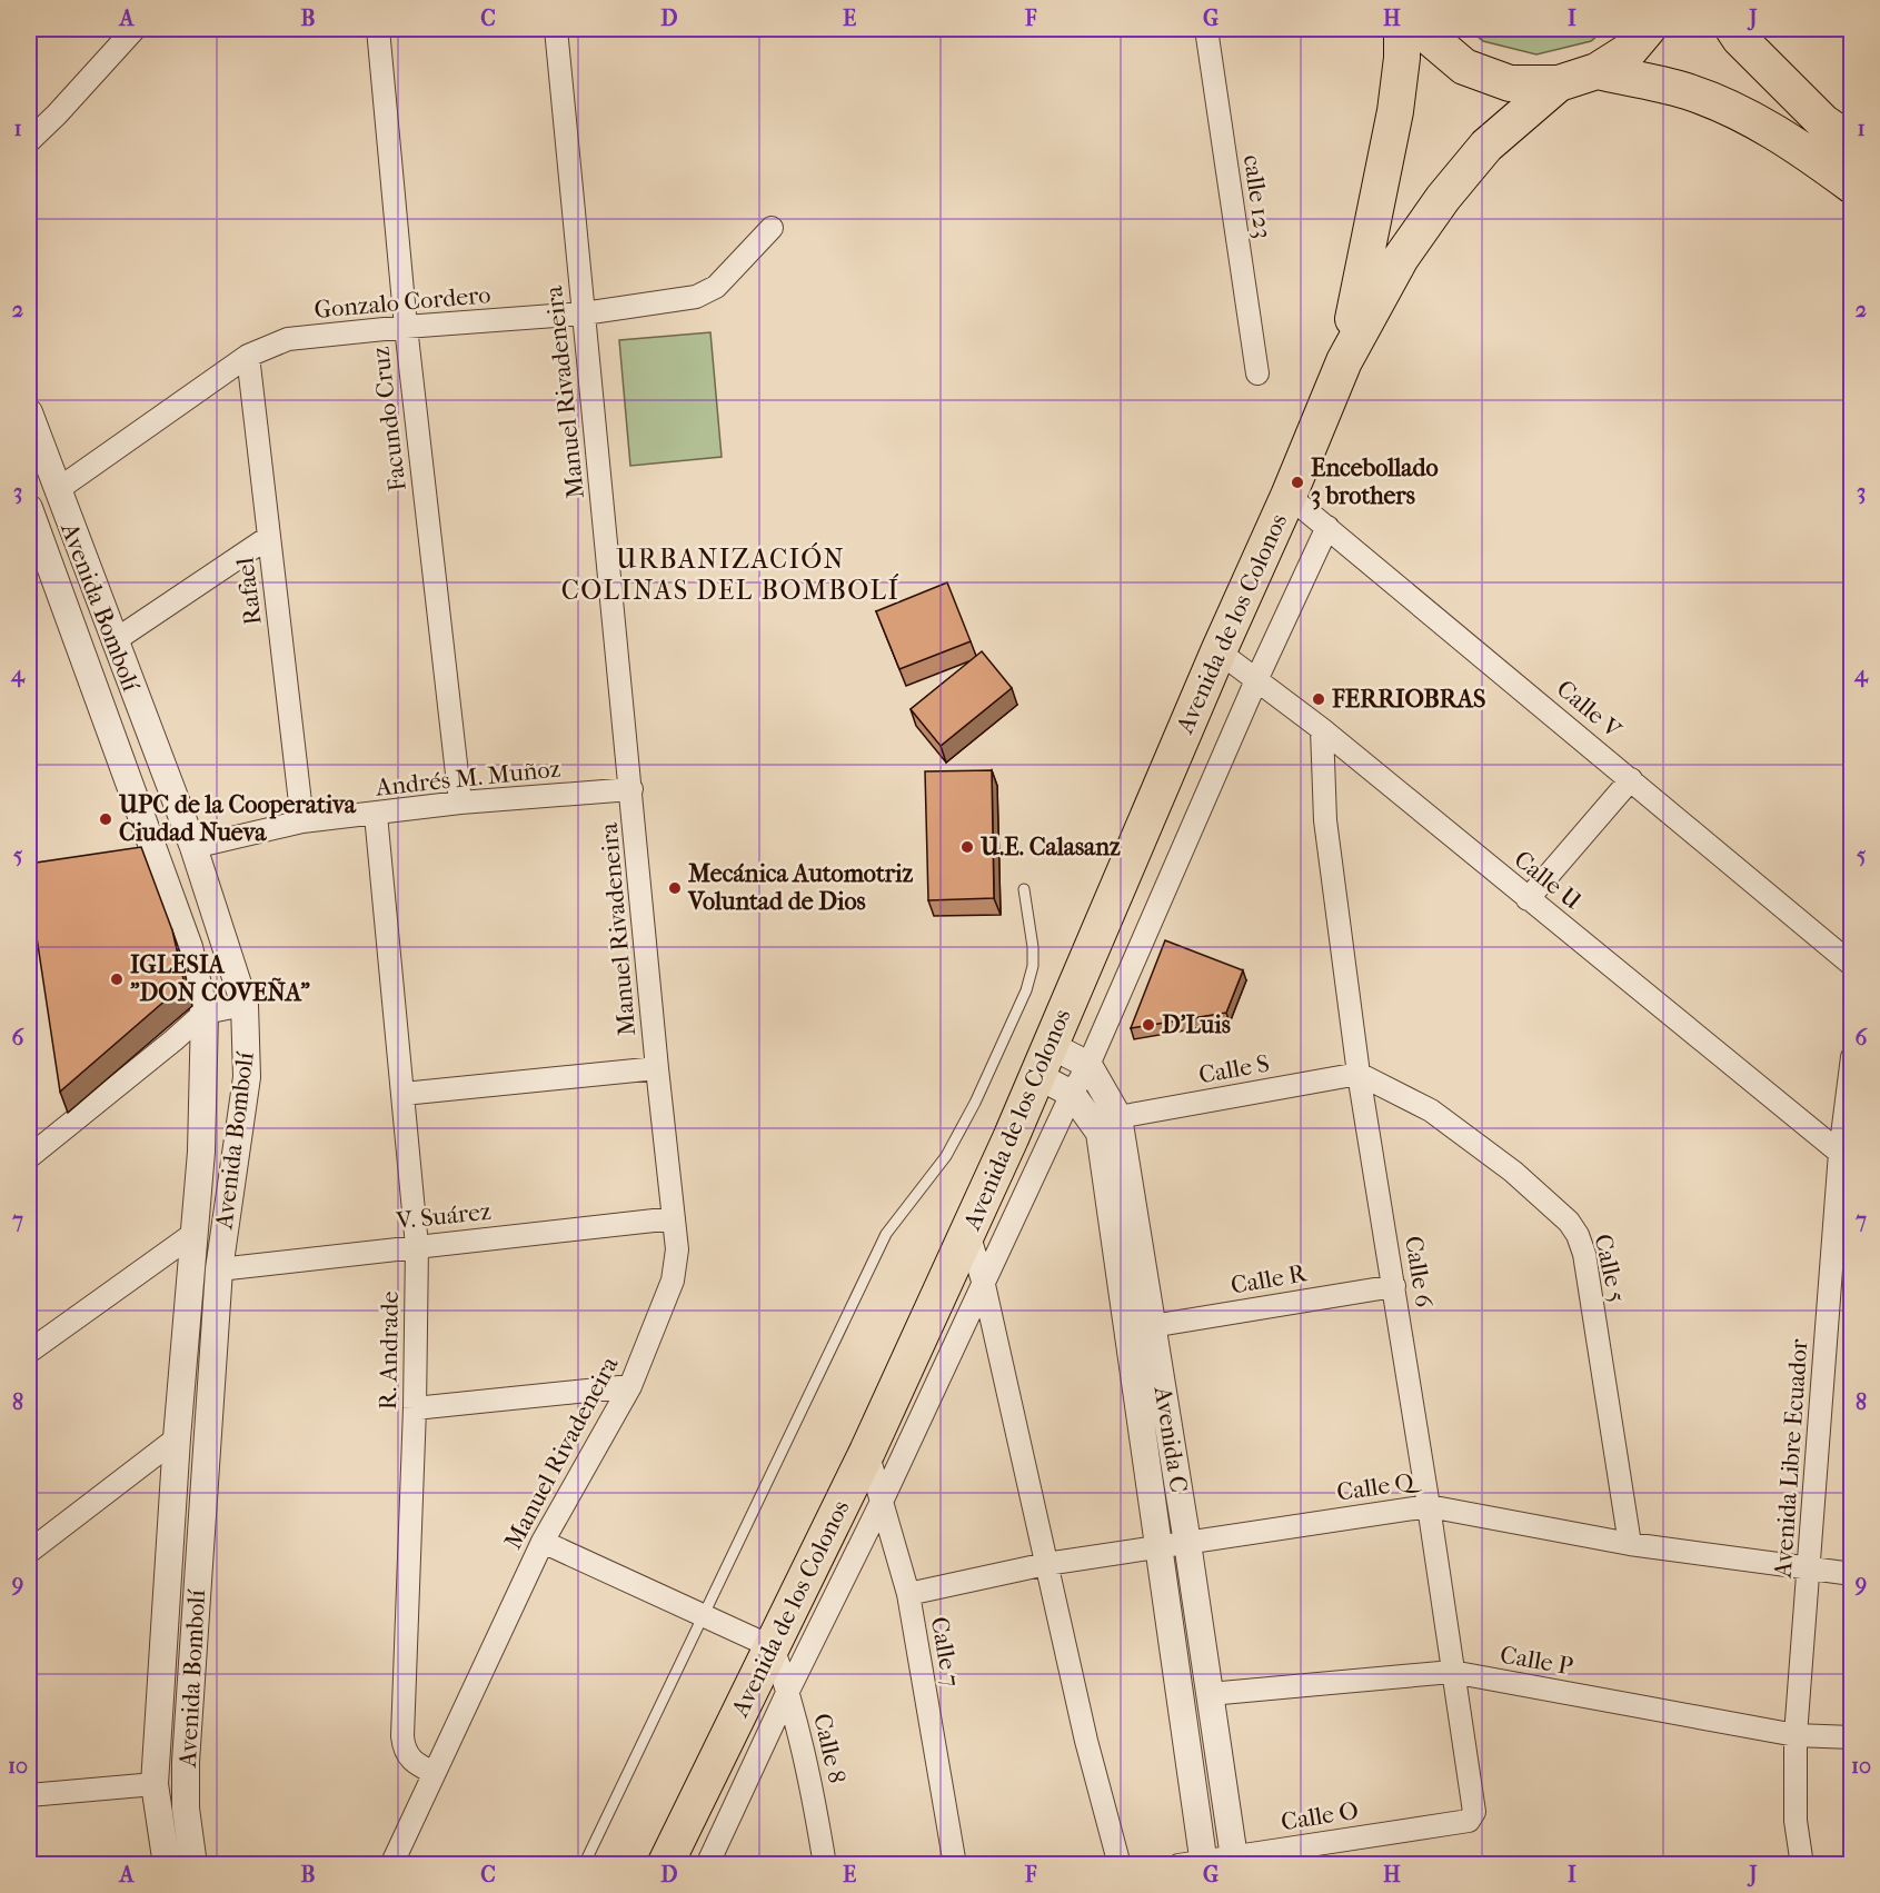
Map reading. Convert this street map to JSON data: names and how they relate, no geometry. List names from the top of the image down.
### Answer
{
  "streets": {
    "highway": ["Avenida de los Colonos"],
    "street": [
      "calle 123",
      "Gonzalo Cordero",
      "Manuel Rivadeneira",
      "Facundo Cruz",
      "Rafael",
      "Avenida Bombolí",
      "Calle V",
      "Andrés M. Muñoz",
      "Calle U",
      "Calle S",
      "V. Suárez",
      "Calle 5",
      "Calle 6",
      "Calle R",
      "R. Andrade",
      "Avenida C",
      "Avenida Libre Ecuador",
      "Calle Q",
      "Calle 7",
      "Calle P",
      "Calle 8",
      "Calle O"
    ]
  },
  "crossings": [
    ["Gonzalo Cordero", "Manuel Rivadeneira"],
    ["Gonzalo Cordero", "Facundo Cruz"],
    ["Gonzalo Cordero", "Rafael"],
    ["Gonzalo Cordero", "Avenida Bombolí"],
    ["Manuel Rivadeneira", "Andrés M. Muñoz"],
    ["Manuel Rivadeneira", "V. Suárez"],
    ["Manuel Rivadeneira", "R. Andrade"],
    ["Facundo Cruz", "Andrés M. Muñoz"],
    ["Rafael", "Andrés M. Muñoz"],
    ["Avenida Bombolí", "Andrés M. Muñoz"],
    ["Avenida Bombolí", "V. Suárez"],
    ["Avenida de los Colonos", "Calle V"],
    ["Avenida de los Colonos", "Calle U"],
    ["Avenida de los Colonos", "Avenida C"],
    ["Avenida de los Colonos", "Calle 7"],
    ["Avenida de los Colonos", "Calle 8"],
    ["Andrés M. Muñoz", "R. Andrade"],
    ["Calle U", "Calle 6"],
    ["Calle U", "Avenida Libre Ecuador"],
    ["Calle S", "Calle 5"],
    ["Calle S", "Calle 6"],
    ["Calle S", "Avenida C"],
    ["V. Suárez", "R. Andrade"],
    ["Calle 5", "Calle 6"],
    ["Calle 5", "Calle Q"],
    ["Calle 6", "Calle R"],
    ["Calle 6", "Calle Q"],
    ["Calle 6", "Calle P"],
    ["Calle 6", "Calle O"],
    ["Calle R", "Avenida C"],
    ["Avenida C", "Calle Q"],
    ["Avenida C", "Calle P"],
    ["Avenida C", "Calle O"],
    ["Avenida Libre Ecuador", "Calle Q"],
    ["Avenida Libre Ecuador", "Calle P"],
    ["Calle Q", "Calle 7"]
  ],
  "districts": ["URBANIZACIÓN COLINAS DEL BOMBOLÍ"],
  "places": [
    "Encebollado 3 brothers",
    "FERRIOBRAS",
    "UPC de la Cooperativa Ciudad Nueva",
    "U.E. Calasanz",
    "Mecánica Automotriz Voluntad de Dios",
    "IGLESIA \"DON COVEÑA\"",
    "D'Luis"
  ],
  "grid": {
    "columns": [
      "A",
      "B",
      "C",
      "D",
      "E",
      "F",
      "G",
      "H",
      "I",
      "J"
    ],
    "rows": [
      "1",
      "2",
      "3",
      "4",
      "5",
      "6",
      "7",
      "8",
      "9",
      "10"
    ]
  }
}
